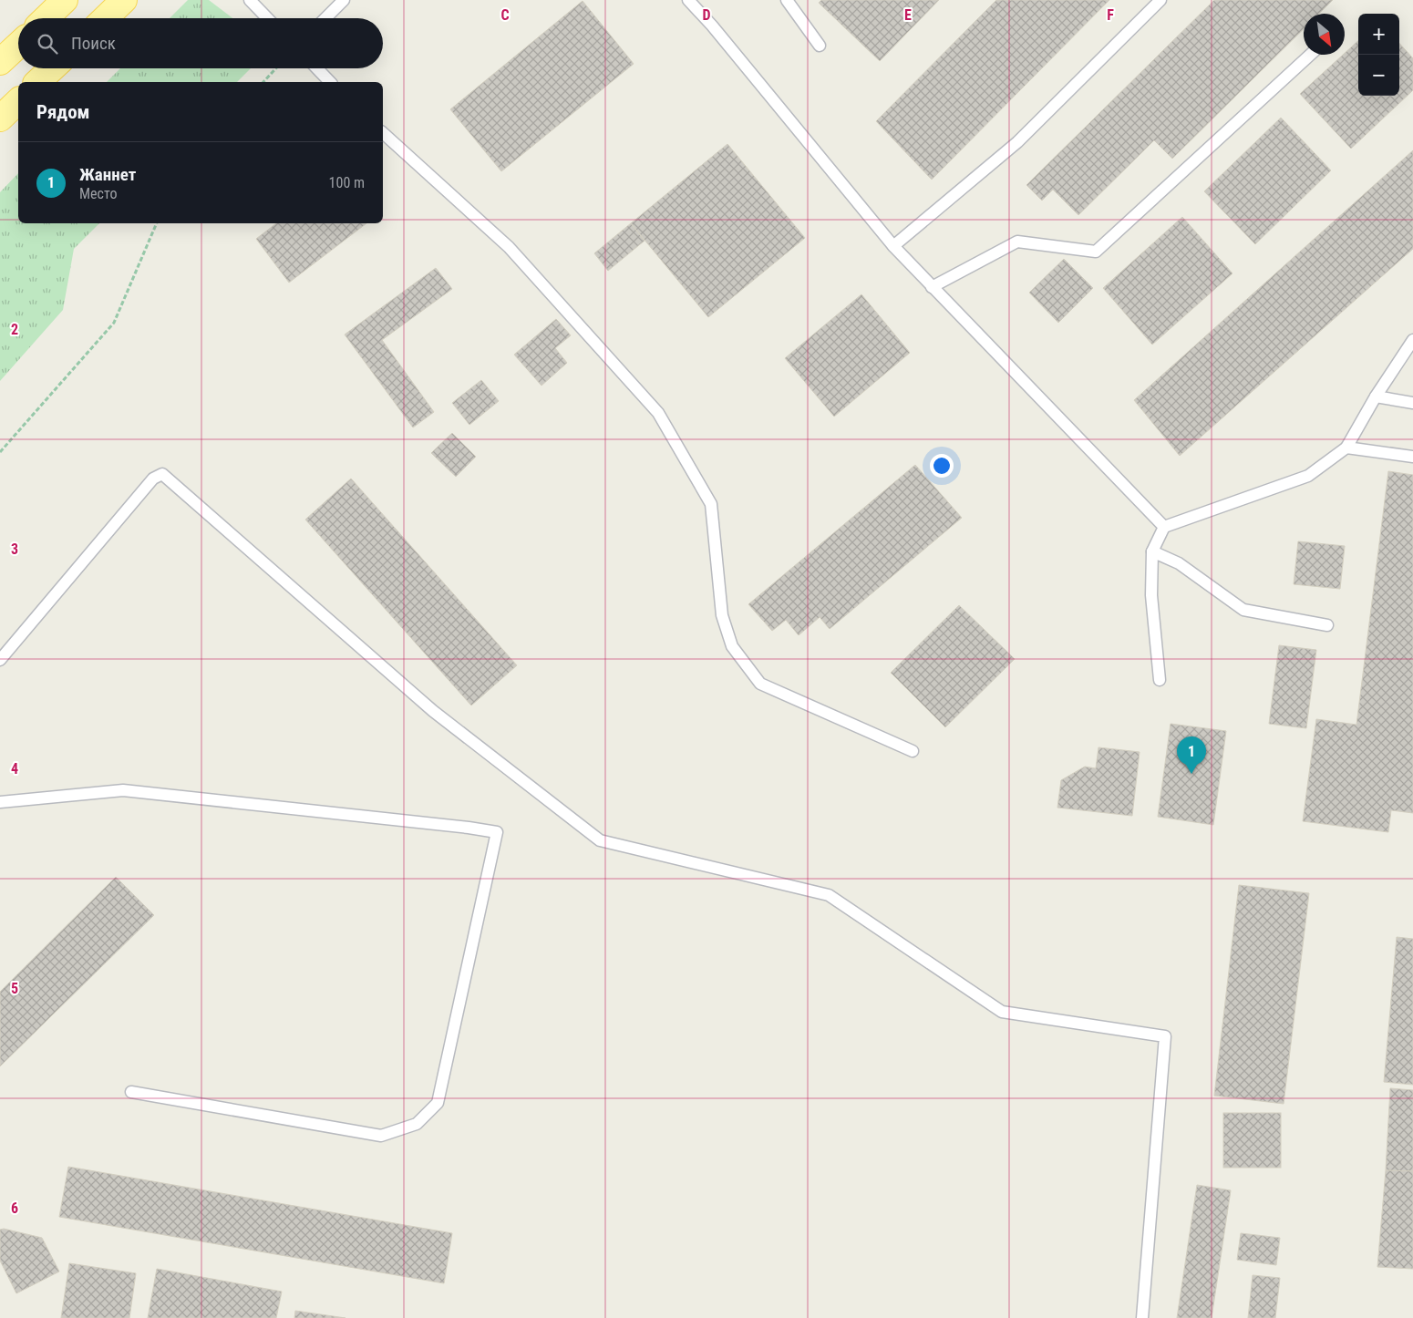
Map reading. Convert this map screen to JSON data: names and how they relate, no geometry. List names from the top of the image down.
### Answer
{
  "north": "bottom right",
  "page": {
    "map_buttons": ["+", "−"],
    "search": "Поиск",
    "heading": "Рядом",
    "list": [
      {
        "mark": "1",
        "name": "Жаннет",
        "note": "Место",
        "value": "100 m"
      }
    ],
    "pins": "1"
  },
  "grid": {
    "columns": [
      "C",
      "D",
      "E",
      "F"
    ],
    "rows": [
      "2",
      "3",
      "4",
      "5",
      "6"
    ]
  }
}
